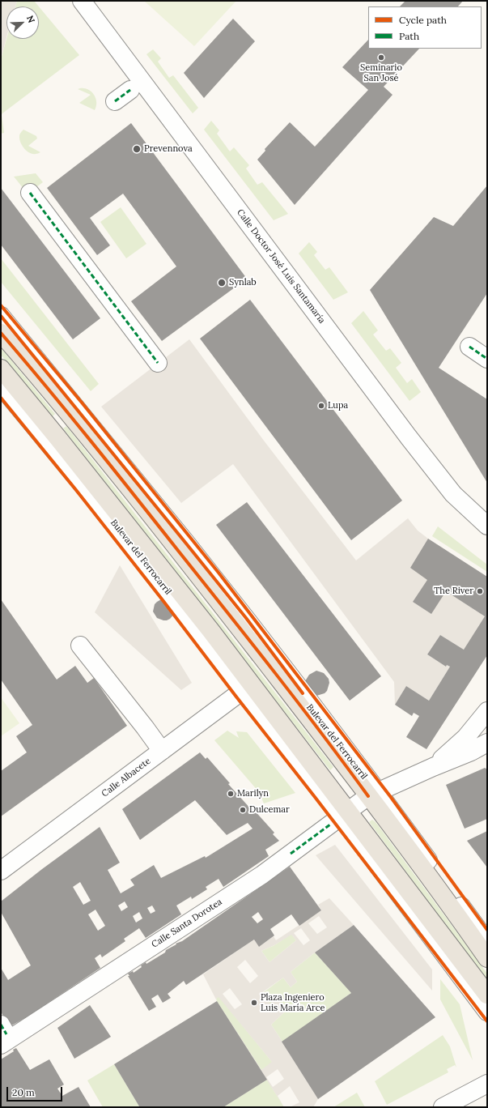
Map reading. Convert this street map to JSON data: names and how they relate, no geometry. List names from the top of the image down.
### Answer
{
  "streets": {
    "main road": ["Bulevar del Ferrocarril"],
    "street": ["Calle Doctor José Luis Santamaría", "Calle Albacete", "Calle Santa Dorotea"]
  },
  "crossings": [
    ["Bulevar del Ferrocarril", "Calle Albacete"],
    ["Bulevar del Ferrocarril", "Calle Santa Dorotea"]
  ],
  "places": [
    "Seminario San José",
    "Prevennova",
    "Synlab",
    "Lupa",
    "The River",
    "Marilyn",
    "Dulcemar",
    "Plaza Ingeniero Luis María Arce"
  ],
  "legend": ["Cycle path", "Path"],
  "scale_bar": "20 m",
  "north": "top right"
}
